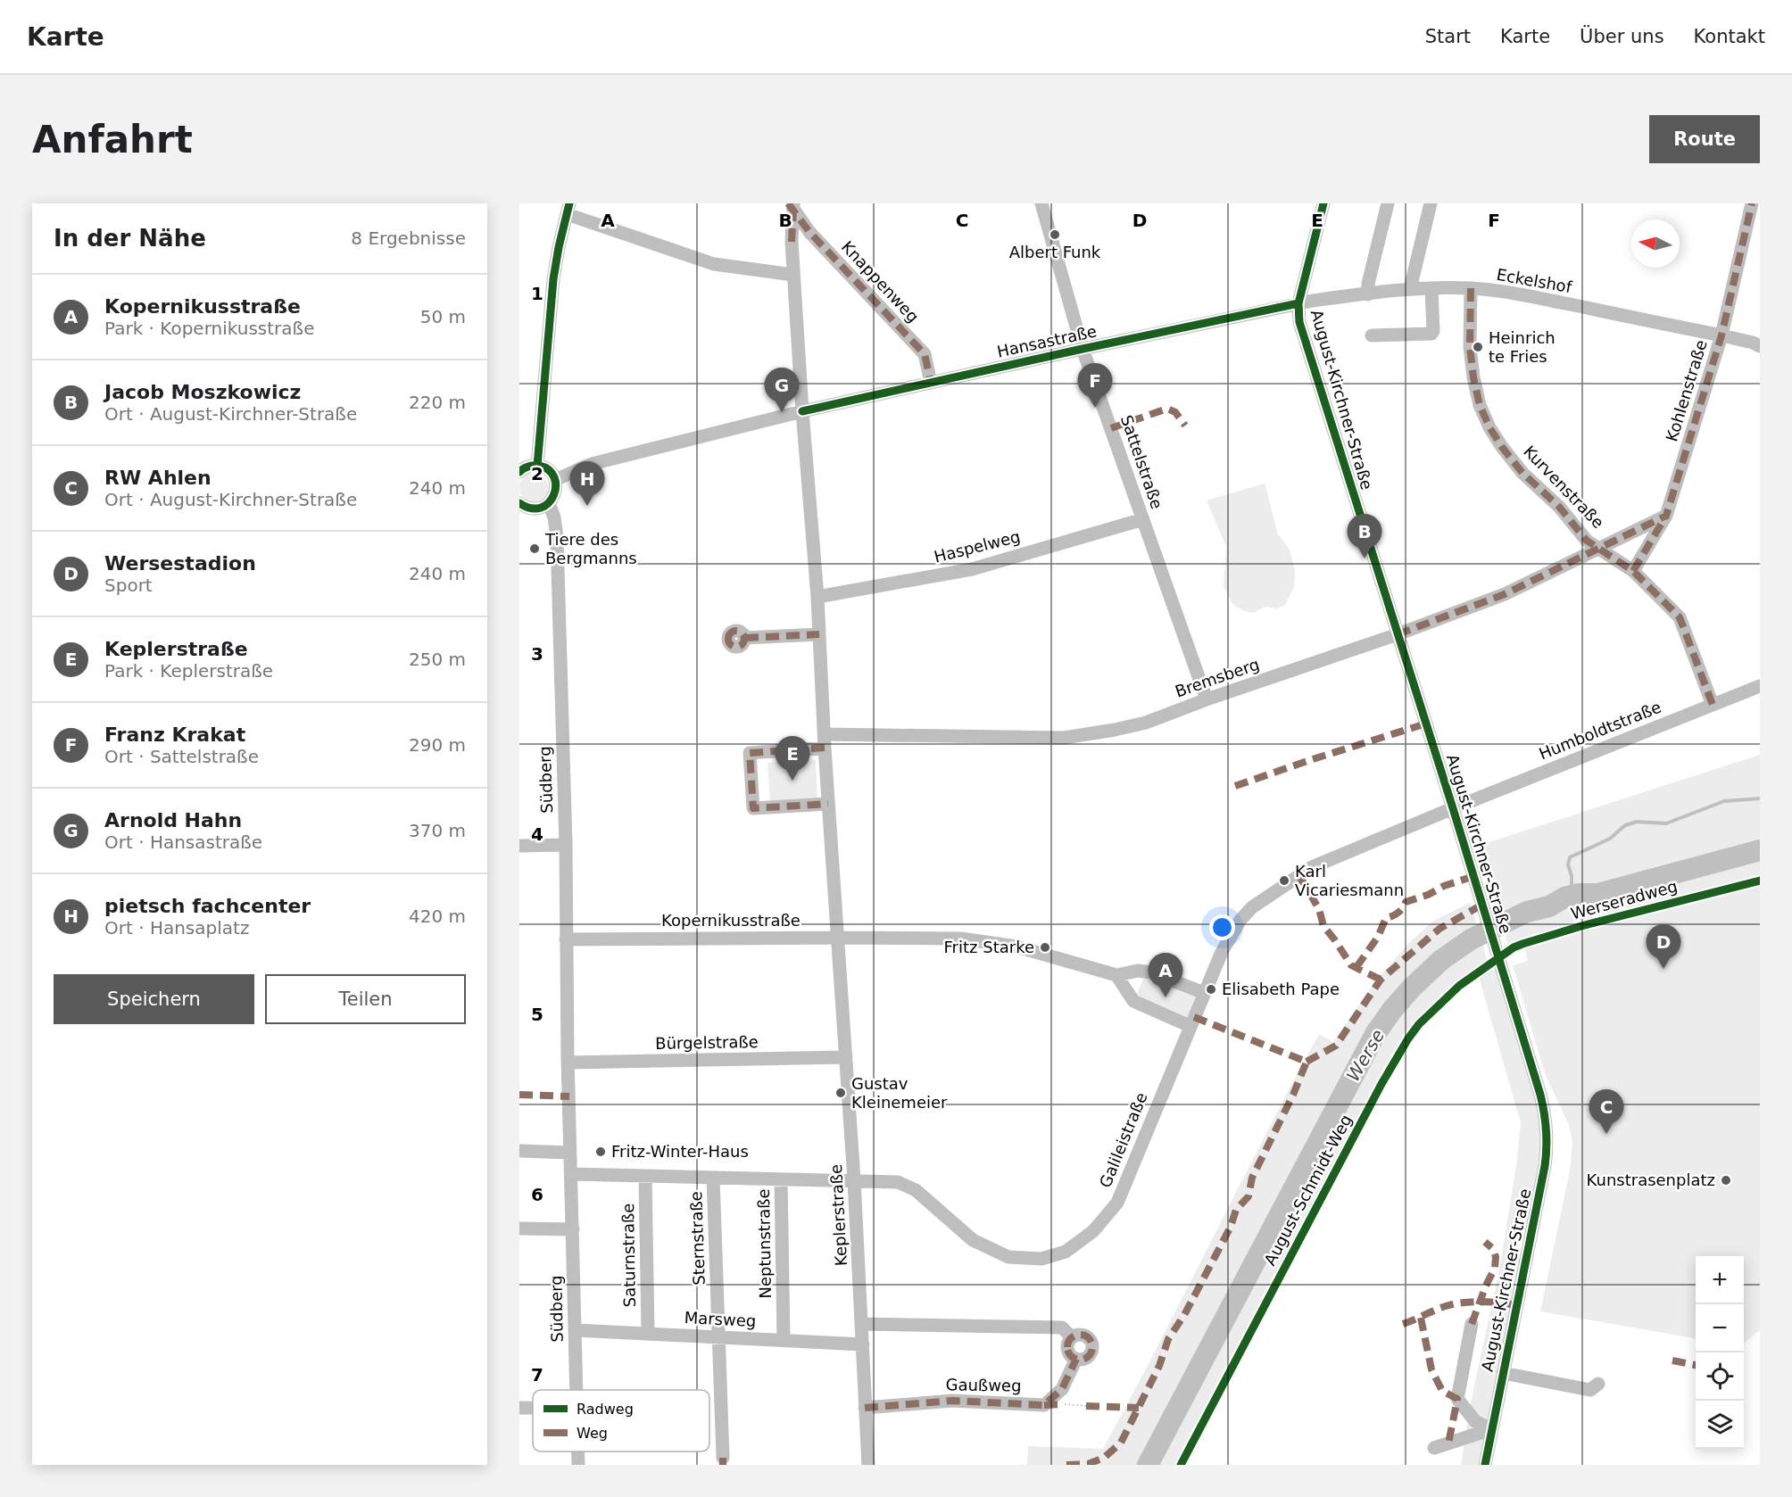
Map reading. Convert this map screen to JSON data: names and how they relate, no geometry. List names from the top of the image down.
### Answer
{
  "streets": {
    "street": [
      "Eckelshof",
      "Knappenweg",
      "Hansastraße",
      "Kohlenstraße",
      "August-Kirchner-Straße",
      "Sattelstraße",
      "Kurvenstraße",
      "Haspelweg",
      "Bremsberg",
      "Humboldtstraße",
      "Südberg",
      "Kopernikusstraße",
      "Bürgelstraße",
      "Galileistraße",
      "Keplerstraße",
      "Sternstraße",
      "Neptunstraße",
      "Saturnstraße",
      "Marsweg",
      "Gaußweg"
    ],
    "cycle path": ["Werseradweg"]
  },
  "crossings": [
    ["Eckelshof", "Hansastraße"],
    ["Eckelshof", "Kohlenstraße"],
    ["Eckelshof", "August-Kirchner-Straße"],
    ["Eckelshof", "Kurvenstraße"],
    ["Knappenweg", "Hansastraße"],
    ["Knappenweg", "Keplerstraße"],
    ["Hansastraße", "August-Kirchner-Straße"],
    ["Hansastraße", "Sattelstraße"],
    ["Hansastraße", "Keplerstraße"],
    ["Kohlenstraße", "Kurvenstraße"],
    ["August-Kirchner-Straße", "Bremsberg"],
    ["August-Kirchner-Straße", "Humboldtstraße"],
    ["August-Kirchner-Straße", "Galileistraße"],
    ["Sattelstraße", "Haspelweg"],
    ["Sattelstraße", "Bremsberg"],
    ["Kurvenstraße", "Bremsberg"],
    ["Kurvenstraße", "Humboldtstraße"],
    ["Haspelweg", "Keplerstraße"],
    ["Bremsberg", "Keplerstraße"],
    ["Humboldtstraße", "Galileistraße"],
    ["Südberg", "Kopernikusstraße"],
    ["Südberg", "Bürgelstraße"],
    ["Südberg", "Galileistraße"],
    ["Südberg", "Marsweg"],
    ["Kopernikusstraße", "Galileistraße"],
    ["Kopernikusstraße", "Keplerstraße"],
    ["Bürgelstraße", "Keplerstraße"],
    ["Galileistraße", "Keplerstraße"],
    ["Galileistraße", "Sternstraße"],
    ["Galileistraße", "Neptunstraße"],
    ["Galileistraße", "Saturnstraße"],
    ["Keplerstraße", "Marsweg"],
    ["Keplerstraße", "Gaußweg"],
    ["Sternstraße", "Marsweg"],
    ["Neptunstraße", "Marsweg"],
    ["Saturnstraße", "Marsweg"]
  ],
  "water": ["Werse"],
  "places": [
    "Albert Funk",
    "Heinrich te Fries",
    "Tiere des Bergmanns",
    "Karl Vicariesmann",
    "Fritz Starke",
    "Elisabeth Pape",
    "Gustav Kleinemeier",
    "Fritz-Winter-Haus",
    "Kunstrasenplatz"
  ],
  "legend": ["Radweg", "Weg"],
  "north": "left",
  "page": {
    "header": "Karte",
    "nav": [
      "Start",
      "Karte",
      "Über uns",
      "Kontakt"
    ],
    "buttons": [
      "Route",
      ["Speichern", "Teilen"]
    ],
    "title": "Anfahrt",
    "heading": ["In der Nähe", "8 Ergebnisse"],
    "list": [
      {
        "mark": "A",
        "name": "Kopernikusstraße",
        "note": "Park · Kopernikusstraße",
        "value": "50 m"
      },
      {
        "mark": "B",
        "name": "Jacob Moszkowicz",
        "note": "Ort · August-Kirchner-Straße",
        "value": "220 m"
      },
      {
        "mark": "C",
        "name": "RW Ahlen",
        "note": "Ort · August-Kirchner-Straße",
        "value": "240 m"
      },
      {
        "mark": "D",
        "name": "Wersestadion",
        "note": "Sport",
        "value": "240 m"
      },
      {
        "mark": "E",
        "name": "Keplerstraße",
        "note": "Park · Keplerstraße",
        "value": "250 m"
      },
      {
        "mark": "F",
        "name": "Franz Krakat",
        "note": "Ort · Sattelstraße",
        "value": "290 m"
      },
      {
        "mark": "G",
        "name": "Arnold Hahn",
        "note": "Ort · Hansastraße",
        "value": "370 m"
      },
      {
        "mark": "H",
        "name": "pietsch fachcenter",
        "note": "Ort · Hansaplatz",
        "value": "420 m"
      }
    ],
    "pins": [
      "F",
      "G",
      "H",
      "B",
      "E",
      "D",
      "A",
      "C"
    ],
    "map_buttons": ["+", "−"]
  },
  "grid": {
    "columns": [
      "A",
      "B",
      "C",
      "D",
      "E",
      "F"
    ],
    "rows": [
      "1",
      "2",
      "3",
      "4",
      "5",
      "6",
      "7"
    ]
  }
}
